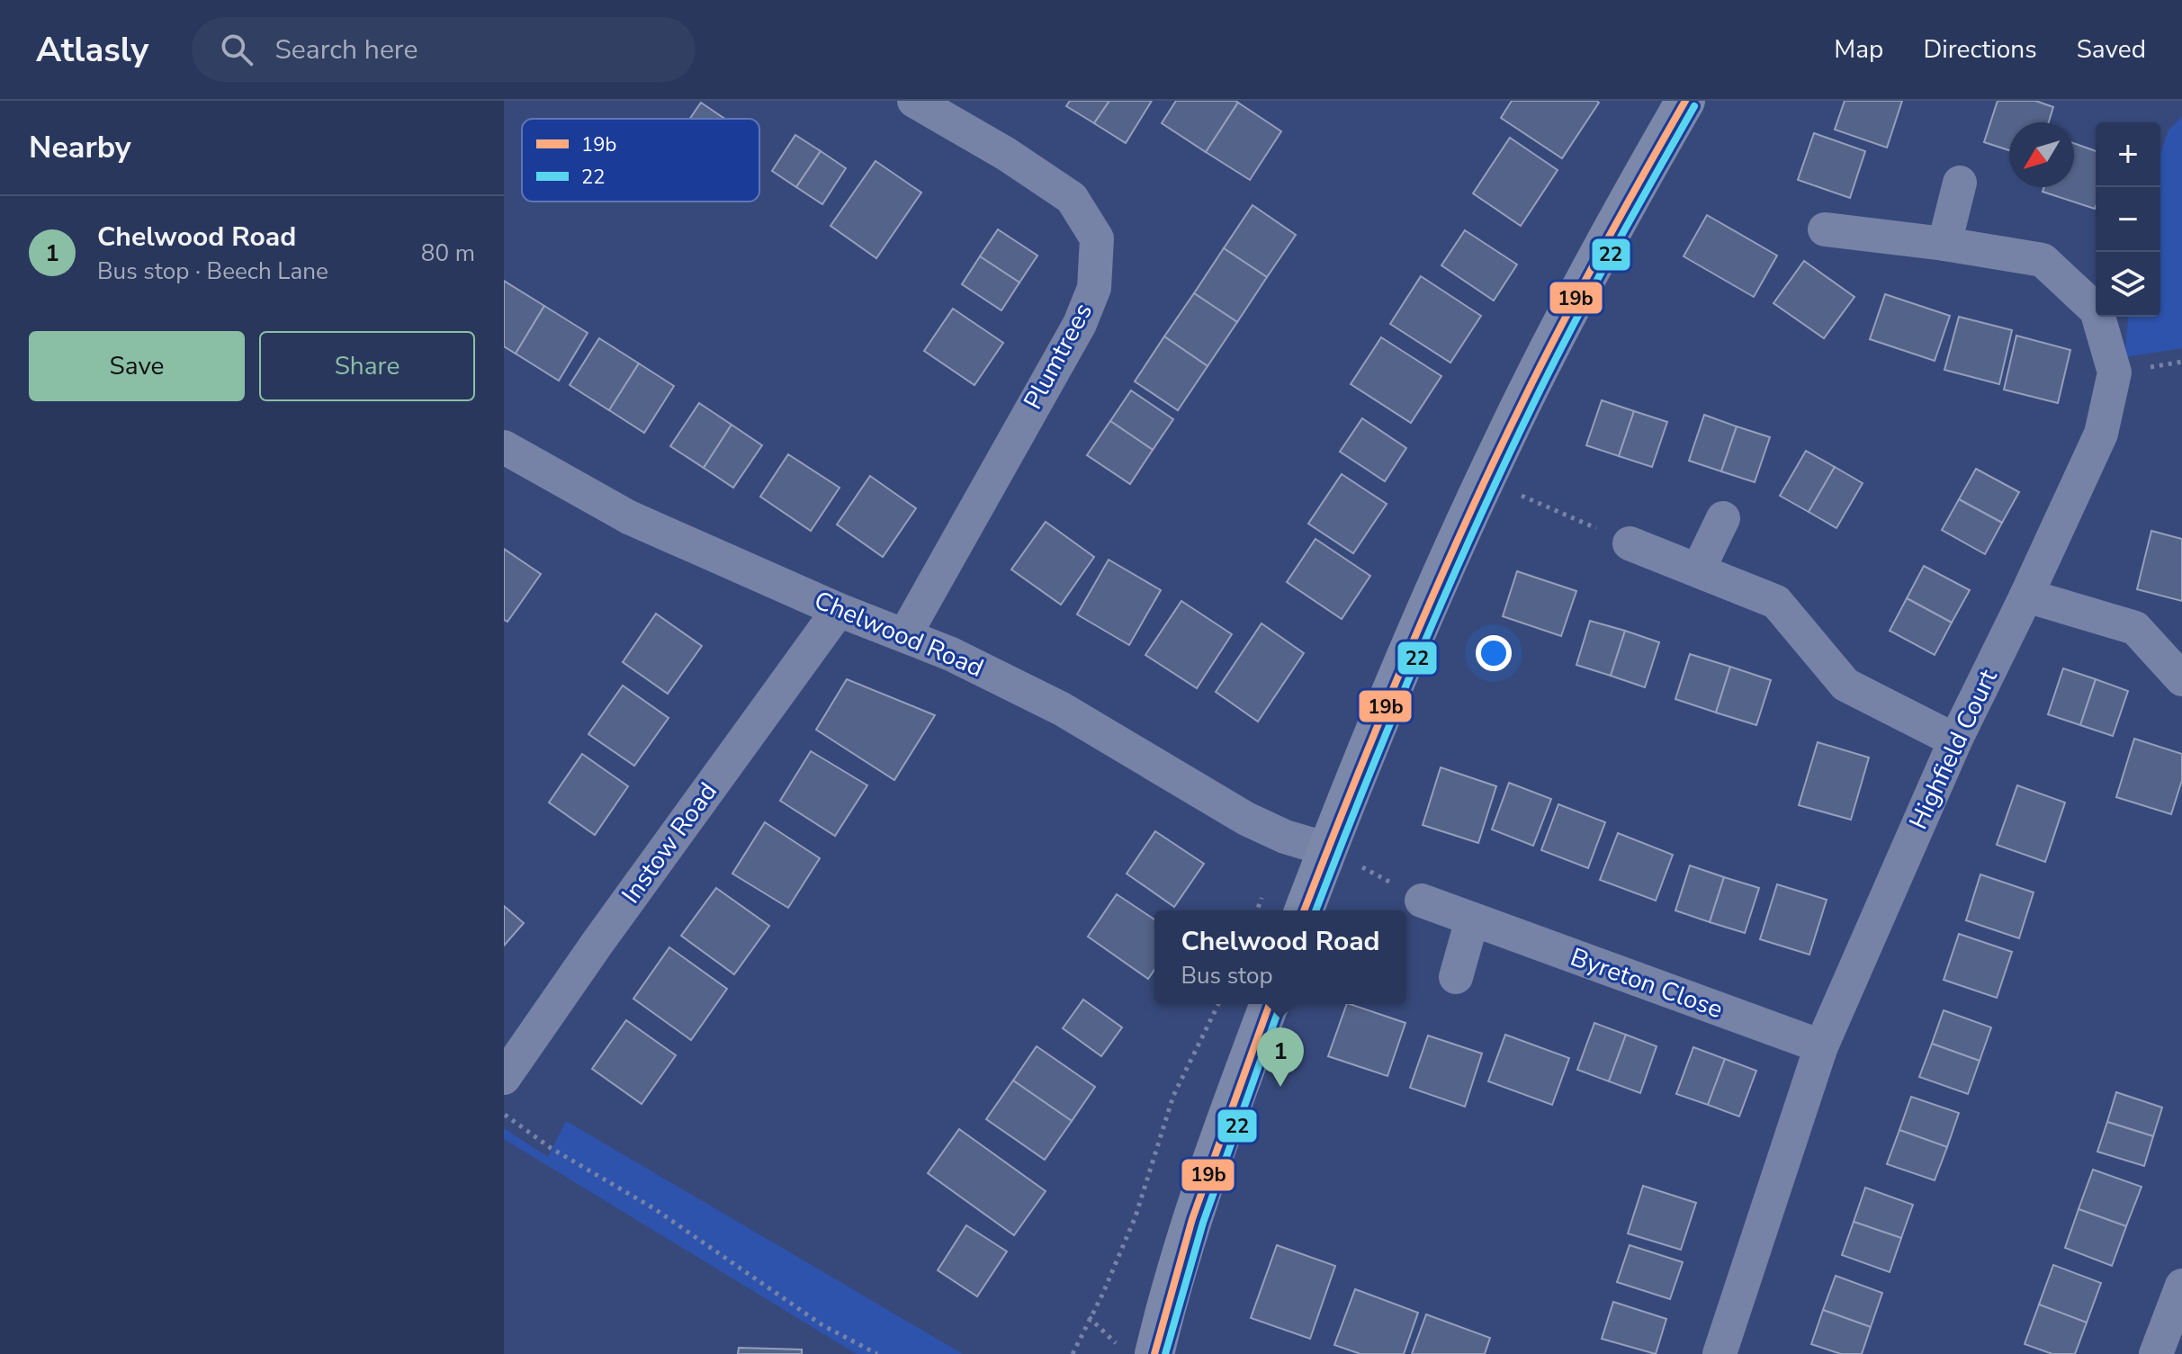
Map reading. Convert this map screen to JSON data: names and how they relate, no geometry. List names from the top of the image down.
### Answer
{
  "streets": {
    "street": [
      "Plumtrees",
      "Chelwood Road",
      "Highfield Court",
      "Instow Road",
      "Byreton Close"
    ]
  },
  "crossings": [
    ["Plumtrees", "Chelwood Road"],
    ["Chelwood Road", "Instow Road"],
    ["Highfield Court", "Byreton Close"]
  ],
  "lines": ["transit line 19b", "transit line 22"],
  "legend": ["19b", "22"],
  "north": "bottom left",
  "page": {
    "header": "Atlasly",
    "search": "Search here",
    "nav": ["Map", "Directions", "Saved"],
    "heading": "Nearby",
    "map_buttons": ["+", "−"],
    "list": [
      {
        "mark": "1",
        "name": "Chelwood Road",
        "note": "Bus stop · Beech Lane",
        "value": "80 m"
      }
    ],
    "buttons": ["Save", "Share"],
    "popup": ["Chelwood Road", "Bus stop"],
    "pins": "1"
  }
}
